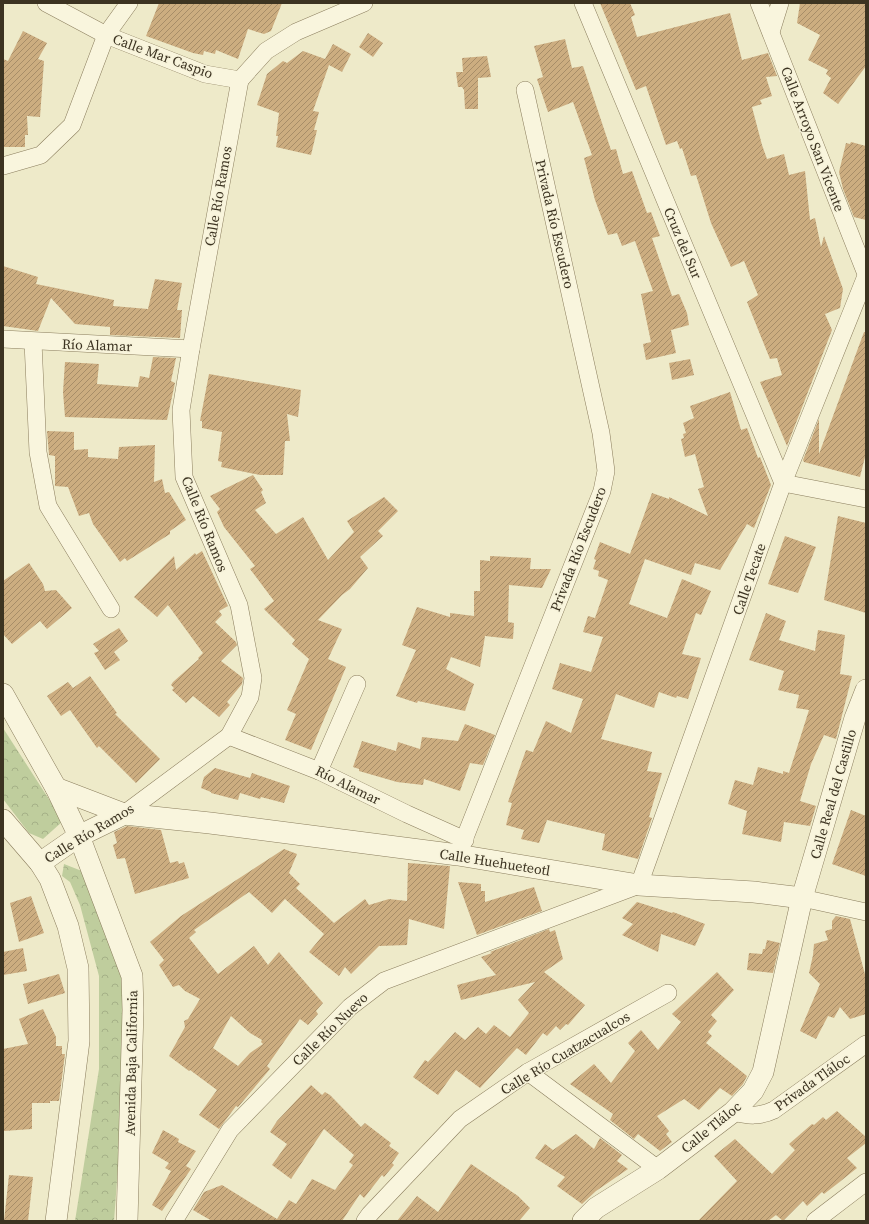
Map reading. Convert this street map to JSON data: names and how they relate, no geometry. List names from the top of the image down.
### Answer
{
  "streets": {
    "street": [
      "Calle Mar Caspio",
      "Calle Arroyo San Vicente",
      "Calle Río Ramos",
      "Privada Río Escudero",
      "Cruz del Sur",
      "Río Alamar",
      "Calle Tecate",
      "Calle Real del Castillo",
      "Calle Huehueteotl",
      "Calle Río Nuevo",
      "Calle Río Cuatzacualcos",
      "Avenida Baja California",
      "Privada Tláloc",
      "Calle Tláloc"
    ]
  },
  "crossings": [
    ["Calle Mar Caspio", "Calle Río Ramos"],
    ["Calle Arroyo San Vicente", "Calle Tecate"],
    ["Calle Río Ramos", "Río Alamar"],
    ["Calle Río Ramos", "Calle Huehueteotl"],
    ["Calle Río Ramos", "Avenida Baja California"],
    ["Privada Río Escudero", "Río Alamar"],
    ["Privada Río Escudero", "Calle Huehueteotl"],
    ["Cruz del Sur", "Calle Tecate"],
    ["Río Alamar", "Calle Huehueteotl"],
    ["Calle Tecate", "Calle Huehueteotl"],
    ["Calle Tecate", "Calle Río Nuevo"],
    ["Calle Real del Castillo", "Calle Huehueteotl"],
    ["Calle Real del Castillo", "Calle Tláloc"],
    ["Calle Huehueteotl", "Calle Río Nuevo"],
    ["Calle Huehueteotl", "Avenida Baja California"],
    ["Calle Huehueteotl", "Calle Tláloc"],
    ["Privada Tláloc", "Calle Tláloc"]
  ]
}
